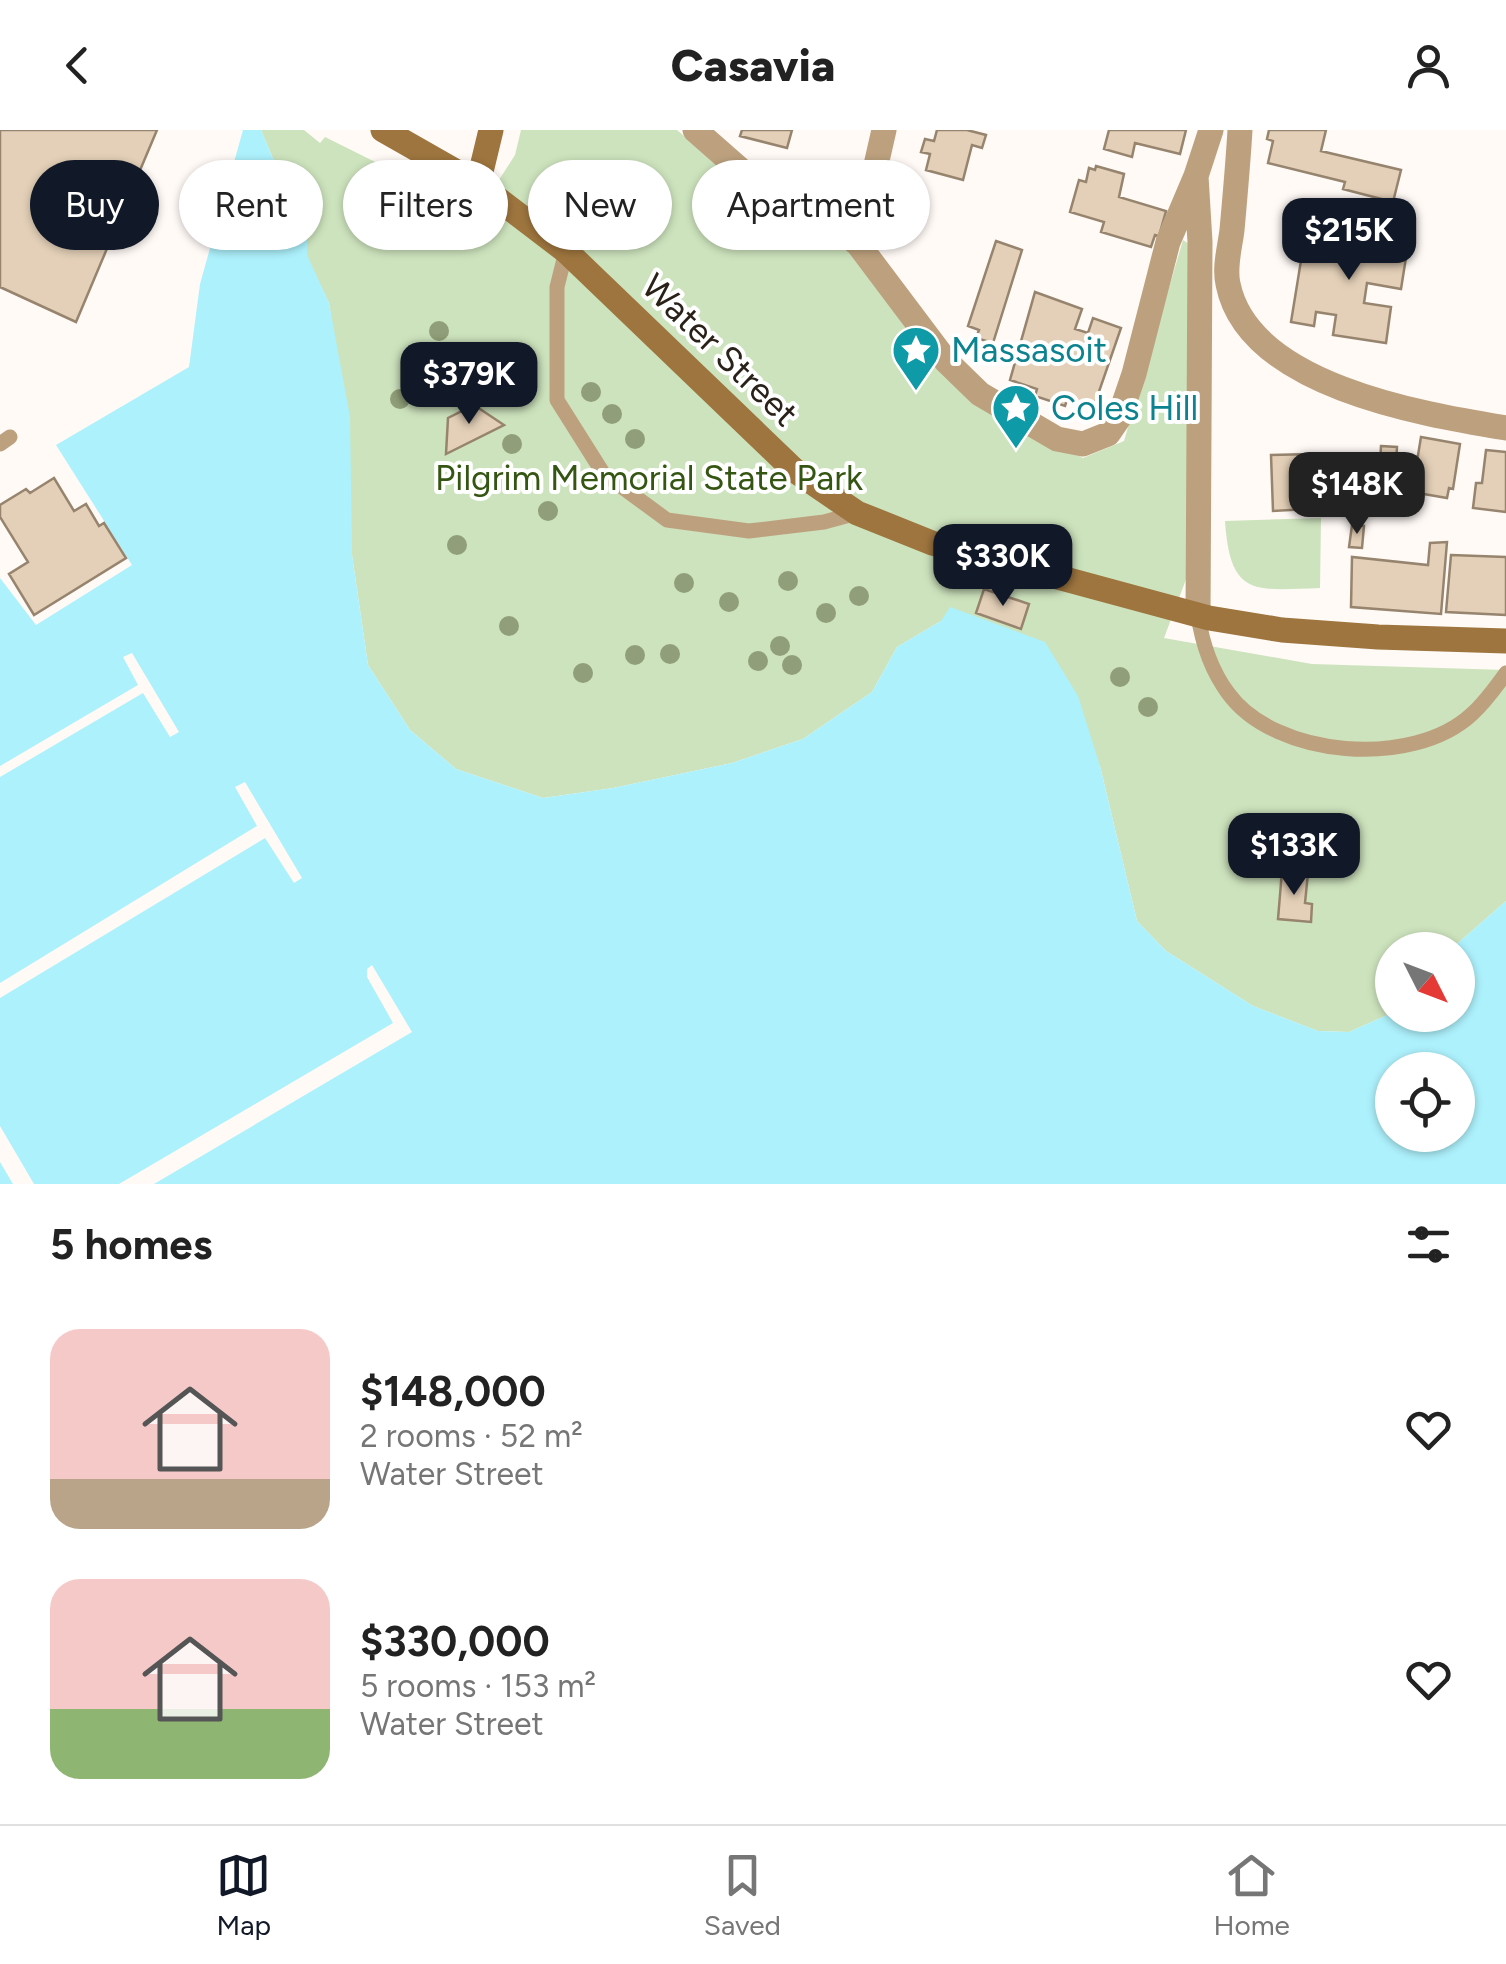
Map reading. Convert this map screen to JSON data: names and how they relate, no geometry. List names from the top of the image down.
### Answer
{
  "streets": {
    "main road": ["Water Street"]
  },
  "parks": ["Pilgrim Memorial State Park"],
  "places": {
    "place": ["Massasoit", "Coles Hill"]
  },
  "north": "bottom right",
  "page": {
    "header": "Casavia",
    "chip": [
      "Buy",
      "Rent",
      "Filters",
      "New",
      "Apartment"
    ],
    "price": [
      "$215K",
      "$379K",
      "$148K",
      "$330K",
      "$133K"
    ],
    "heading": "5 homes",
    "list": [
      {
        "name": "$148,000",
        "note": "2 rooms · 52 m² · Water Street"
      },
      {
        "name": "$330,000",
        "note": "5 rooms · 153 m² · Water Street"
      }
    ],
    "tabs": ["Map", "Saved", "Home"]
  }
}
